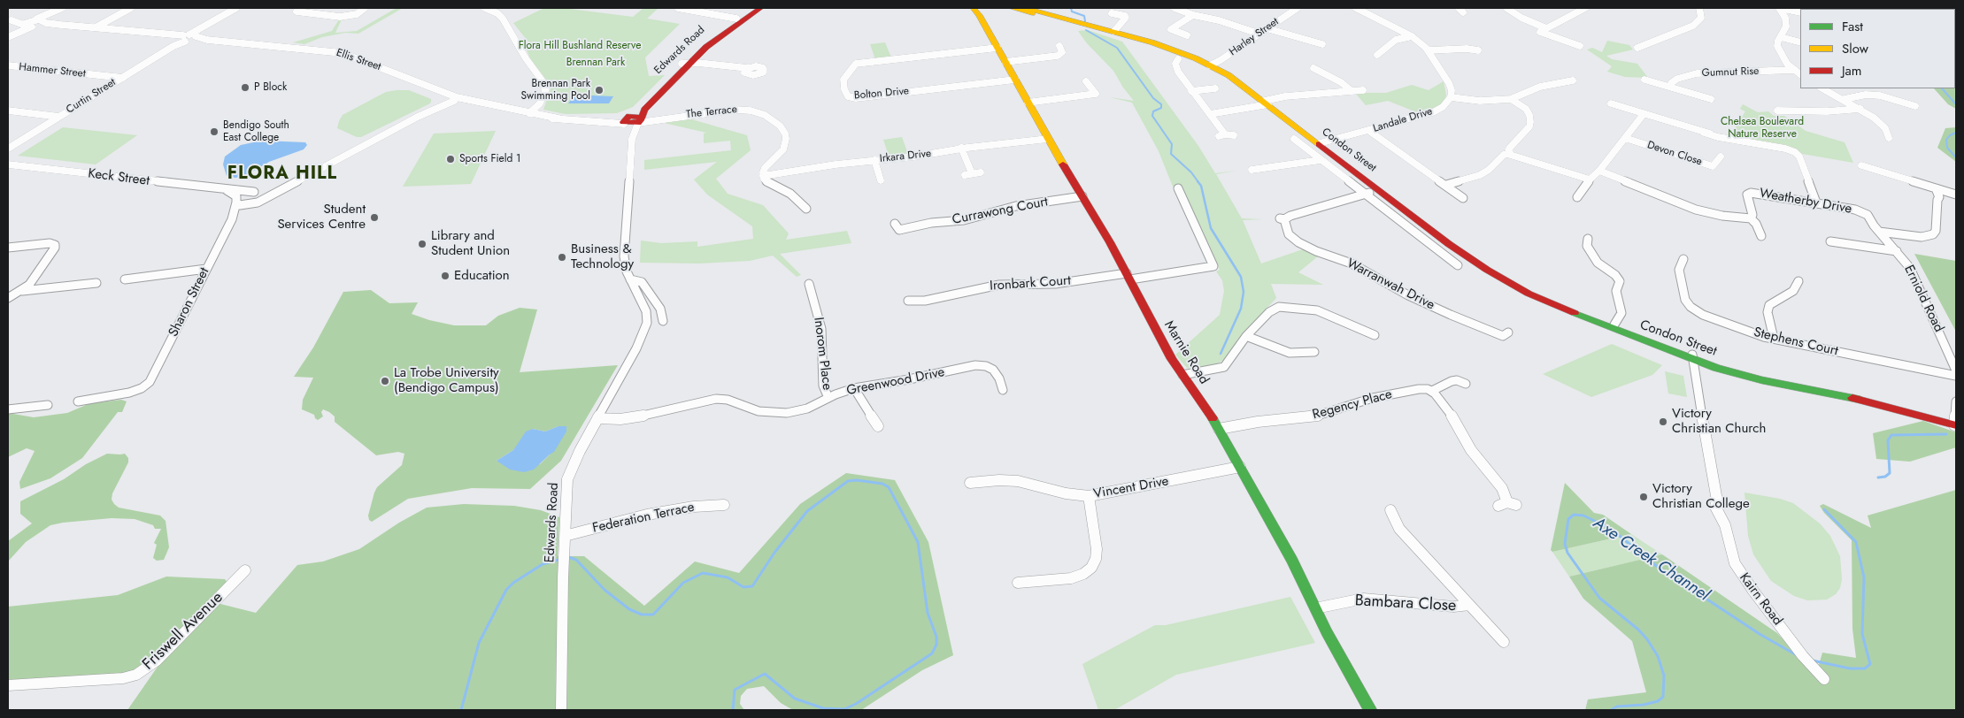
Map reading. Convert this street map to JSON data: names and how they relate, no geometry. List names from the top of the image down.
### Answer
{
  "streets": {
    "street": [
      "Harley Street",
      "Edwards Road",
      "Ellis Street",
      "Hammer Street",
      "Gumnut Rise",
      "Bolton Drive",
      "Curtin Street",
      "The Terrace",
      "Landale Drive",
      "Condon Street",
      "Devon Close",
      "Irkara Drive",
      "Keck Street",
      "Weatherby Drive",
      "Currawong Court",
      "Ironbark Court",
      "Warranwah Drive",
      "Erniold Road",
      "Sharon Street",
      "Stephens Court",
      "Marnie Road",
      "Inorom Place",
      "Greenwood Drive",
      "Regency Place",
      "Vincent Drive",
      "Federation Terrace",
      "Kairn Road",
      "Bambara Close",
      "Friswell Avenue"
    ]
  },
  "crossings": [
    ["Harley Street", "Condon Street"],
    ["Edwards Road", "Ellis Street"],
    ["Edwards Road", "The Terrace"],
    ["Edwards Road", "Greenwood Drive"],
    ["Edwards Road", "Federation Terrace"],
    ["Ellis Street", "Curtin Street"],
    ["Hammer Street", "Curtin Street"],
    ["Bolton Drive", "Marnie Road"],
    ["The Terrace", "Irkara Drive"],
    ["Landale Drive", "Condon Street"],
    ["Condon Street", "Warranwah Drive"],
    ["Condon Street", "Kairn Road"],
    ["Irkara Drive", "Marnie Road"],
    ["Weatherby Drive", "Erniold Road"],
    ["Currawong Court", "Marnie Road"],
    ["Ironbark Court", "Marnie Road"],
    ["Marnie Road", "Regency Place"],
    ["Marnie Road", "Vincent Drive"],
    ["Marnie Road", "Bambara Close"],
    ["Inorom Place", "Greenwood Drive"]
  ],
  "districts": ["FLORA HILL"],
  "water": ["Axe Creek Channel"],
  "parks": ["Flora Hill Bushland Reserve", "Brennan Park", "Chelsea Boulevard Nature Reserve"],
  "places": [
    "P Block",
    "Brennan Park Swimming Pool",
    "Bendigo South East College",
    "Sports Field 1",
    "Student Services Centre",
    "Library and Student Union",
    "Business & Technology",
    "Education",
    "La Trobe University (Bendigo Campus)",
    "Victory Christian Church",
    "Victory Christian College"
  ],
  "legend": ["Fast", "Slow", "Jam"]
}
